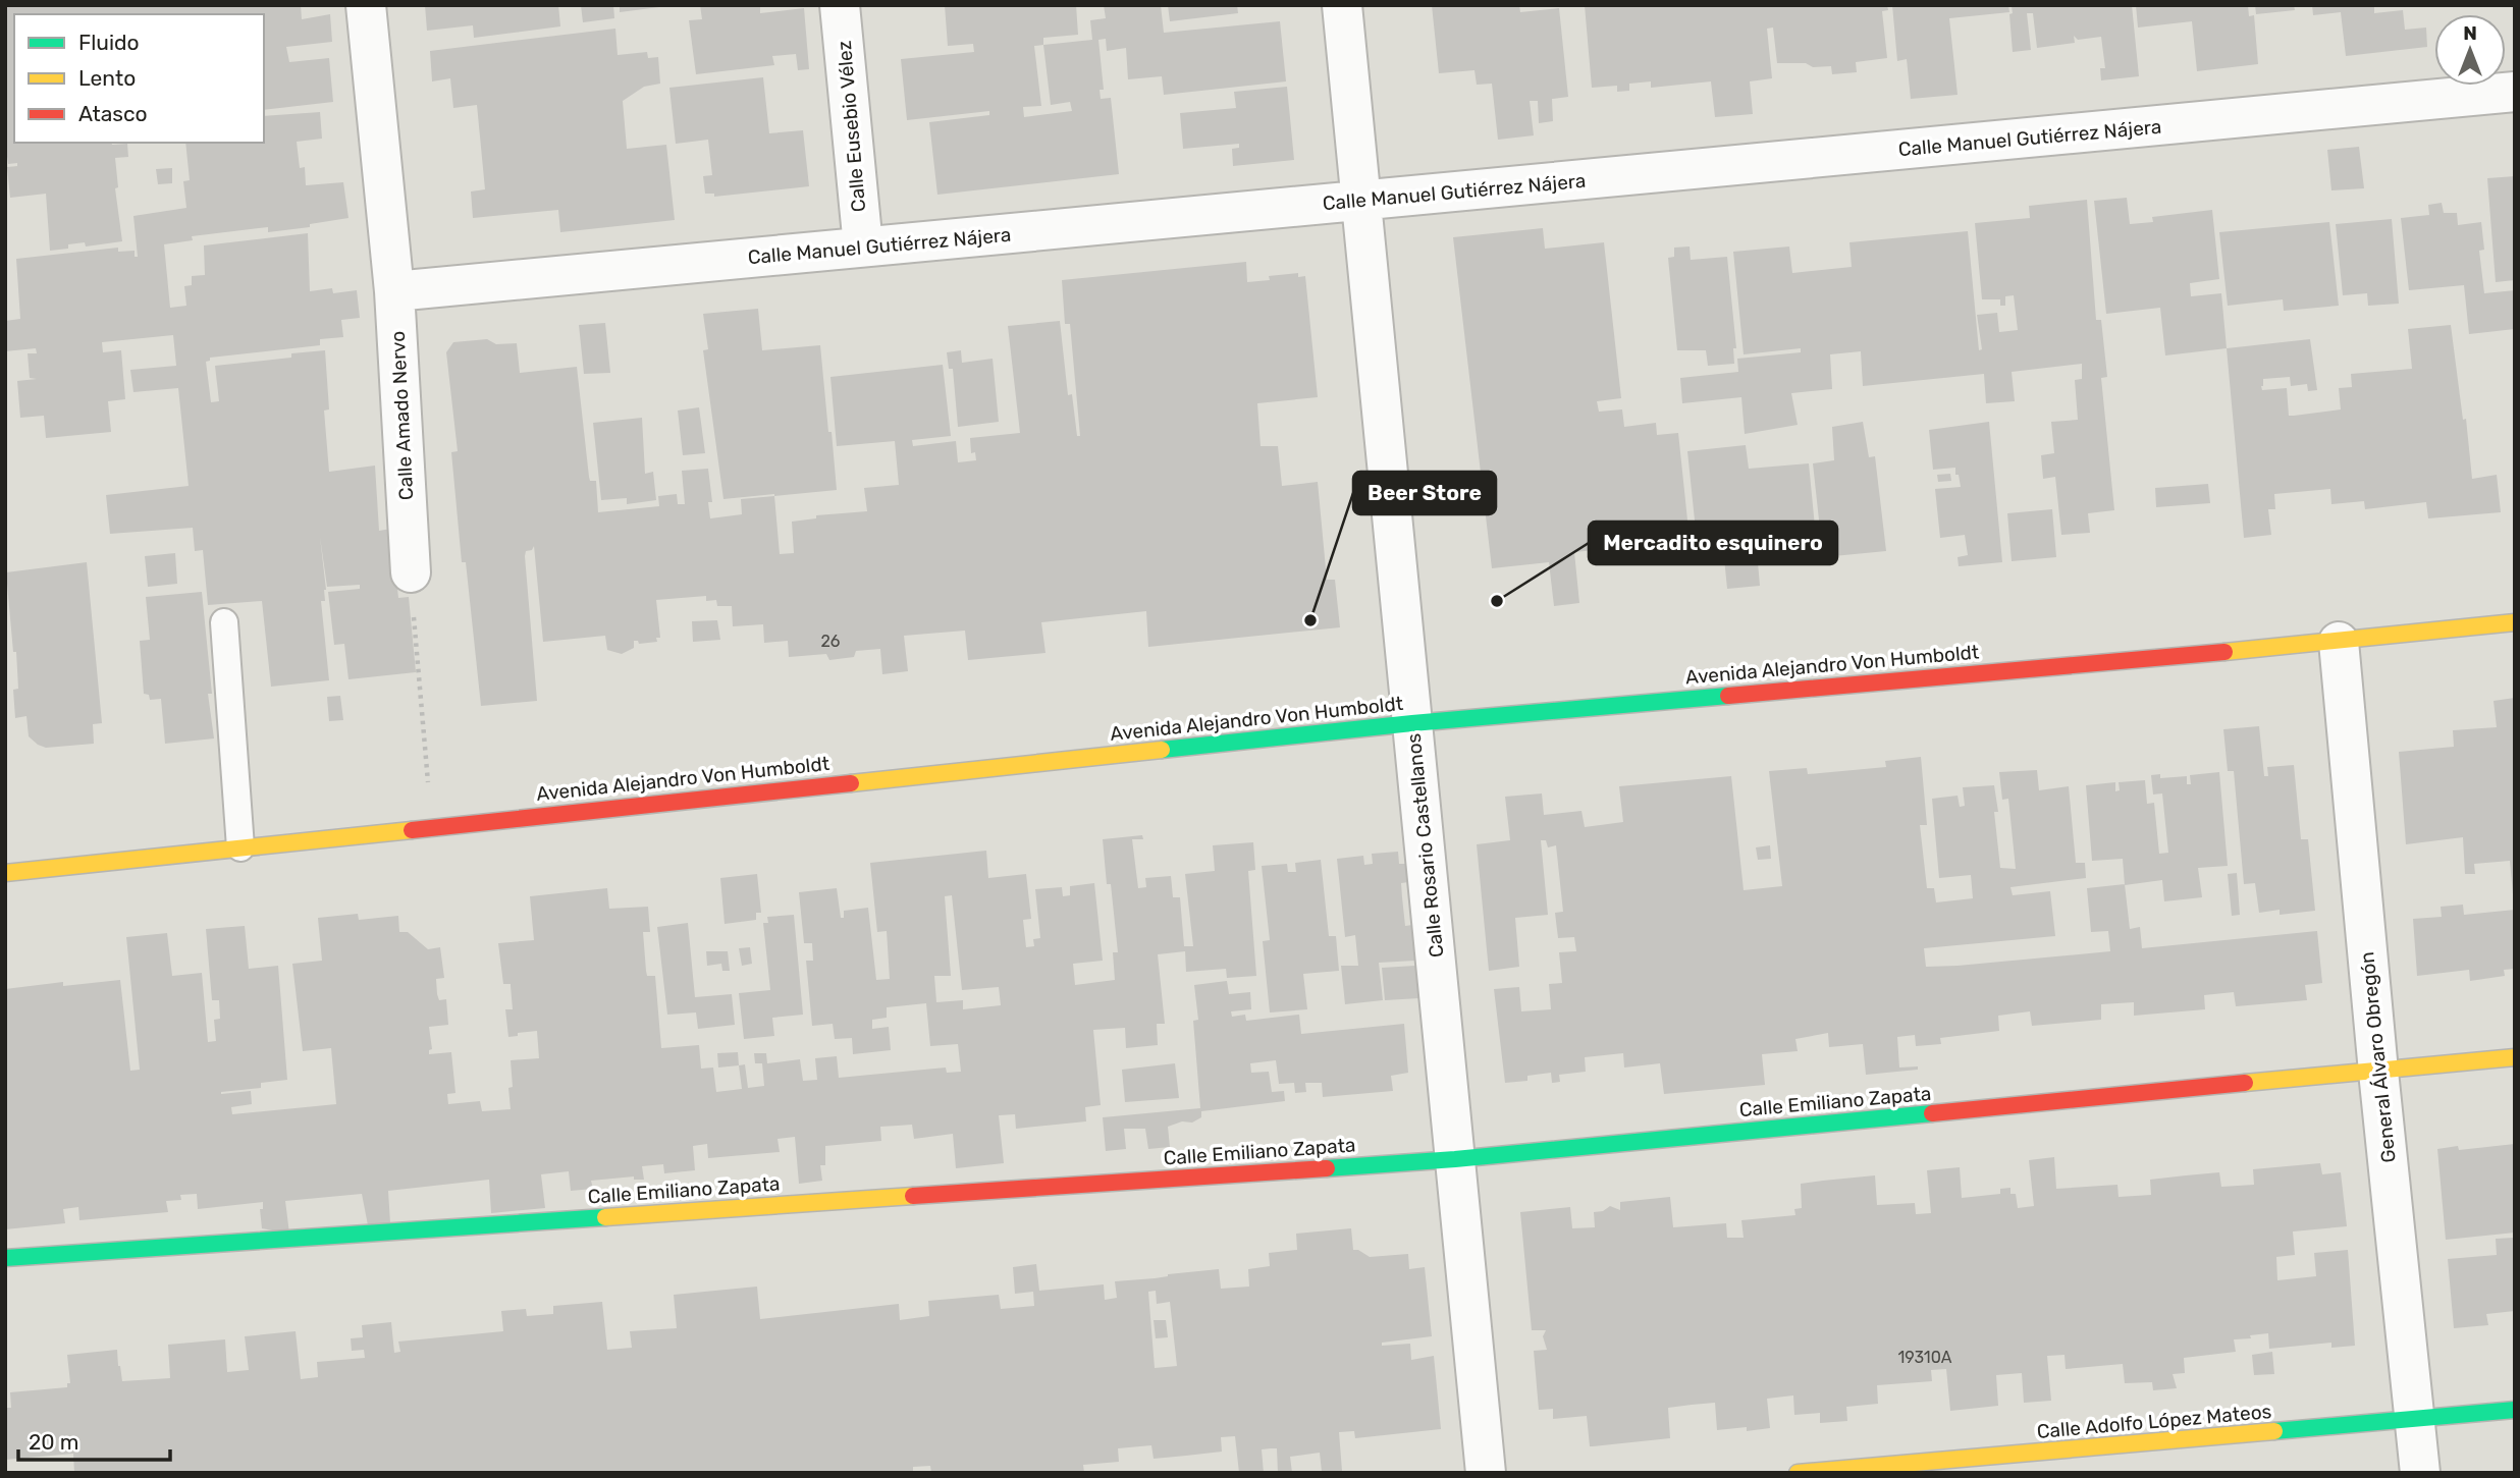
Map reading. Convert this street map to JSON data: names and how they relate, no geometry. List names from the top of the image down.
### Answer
{
  "streets": {
    "street": [
      "Calle Eusebio Vélez",
      "Calle Manuel Gutiérrez Nájera",
      "Calle Amado Nervo",
      "Avenida Alejandro Von Humboldt",
      "Calle Rosario Castellanos",
      "General Álvaro Obregón",
      "Calle Emiliano Zapata",
      "Calle Adolfo López Mateos"
    ]
  },
  "crossings": [
    ["Calle Eusebio Vélez", "Calle Manuel Gutiérrez Nájera"],
    ["Calle Manuel Gutiérrez Nájera", "Calle Amado Nervo"],
    ["Calle Manuel Gutiérrez Nájera", "Calle Rosario Castellanos"],
    ["Avenida Alejandro Von Humboldt", "Calle Rosario Castellanos"],
    ["Avenida Alejandro Von Humboldt", "General Álvaro Obregón"],
    ["Calle Rosario Castellanos", "Calle Emiliano Zapata"],
    ["General Álvaro Obregón", "Calle Emiliano Zapata"],
    ["General Álvaro Obregón", "Calle Adolfo López Mateos"]
  ],
  "places": ["Mercadito esquinero", "Beer Store"],
  "house_numbers": ["26", "19310A"],
  "legend": ["Fluido", "Lento", "Atasco"],
  "scale_bar": "20 m",
  "north": "top"
}
